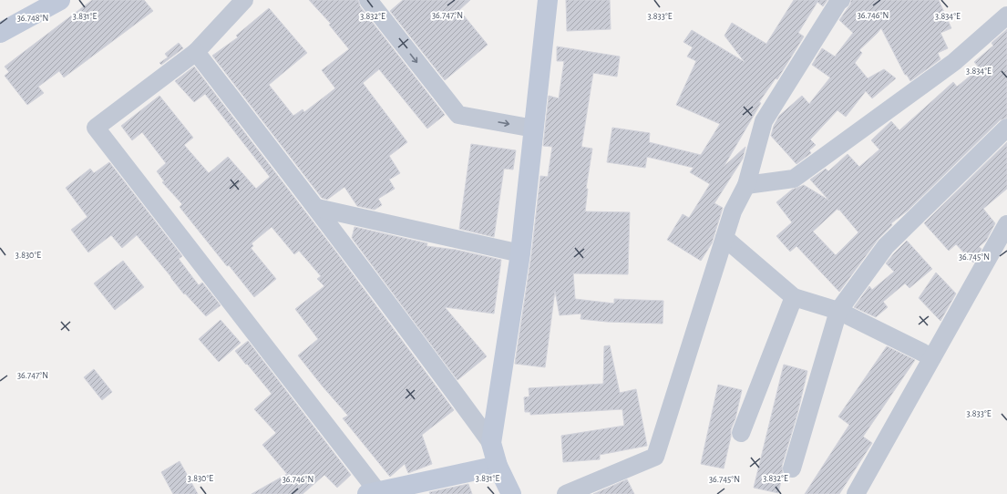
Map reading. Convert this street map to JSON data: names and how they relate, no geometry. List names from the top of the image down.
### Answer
{
  "coordinates": [
    "36.747°N",
    "36.746°N",
    "3.834°E",
    "3.832°E",
    "3.833°E",
    "3.831°E",
    "36.748°N",
    "3.830°E",
    "36.745°N"
  ]
}
